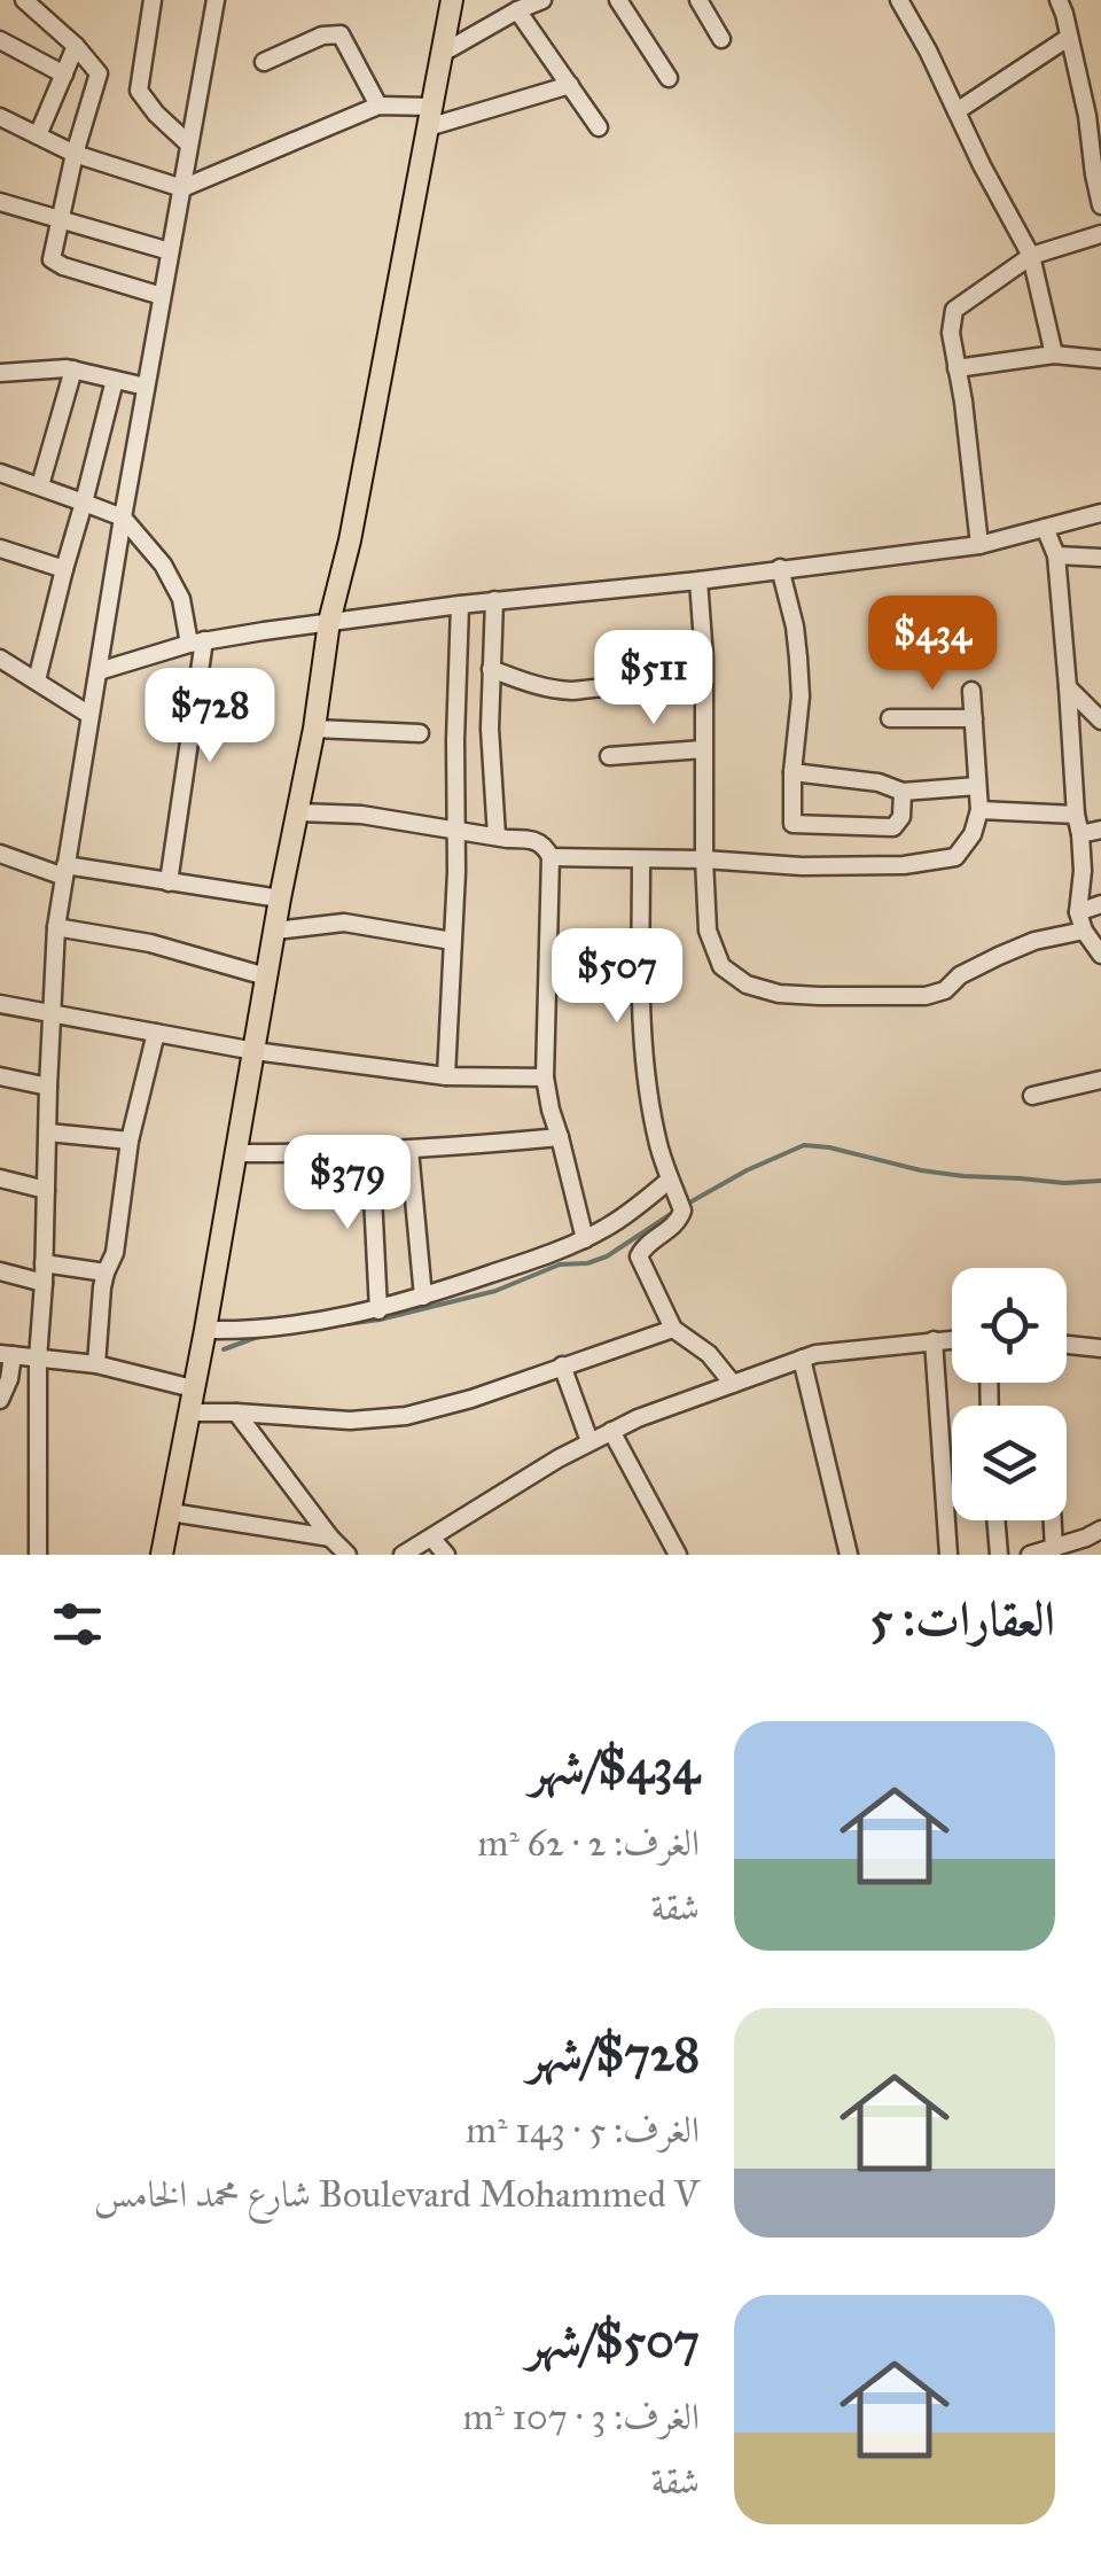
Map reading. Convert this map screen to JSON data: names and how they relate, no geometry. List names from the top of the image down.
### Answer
{
  "page": {
    "price": [
      "$434",
      "$511",
      "$728",
      "$507",
      "$379"
    ],
    "heading": "العقارات: 5",
    "list": [
      {
        "name": "$434/شهر",
        "note": "الغرف: 2 · 62 m² · شقة"
      },
      {
        "name": "$728/شهر",
        "note": "الغرف: 5 · 143 m² · Boulevard Mohammed V شارع محمد الخامس"
      },
      {
        "name": "$507/شهر",
        "note": "الغرف: 3 · 107 m² · شقة"
      }
    ]
  }
}
